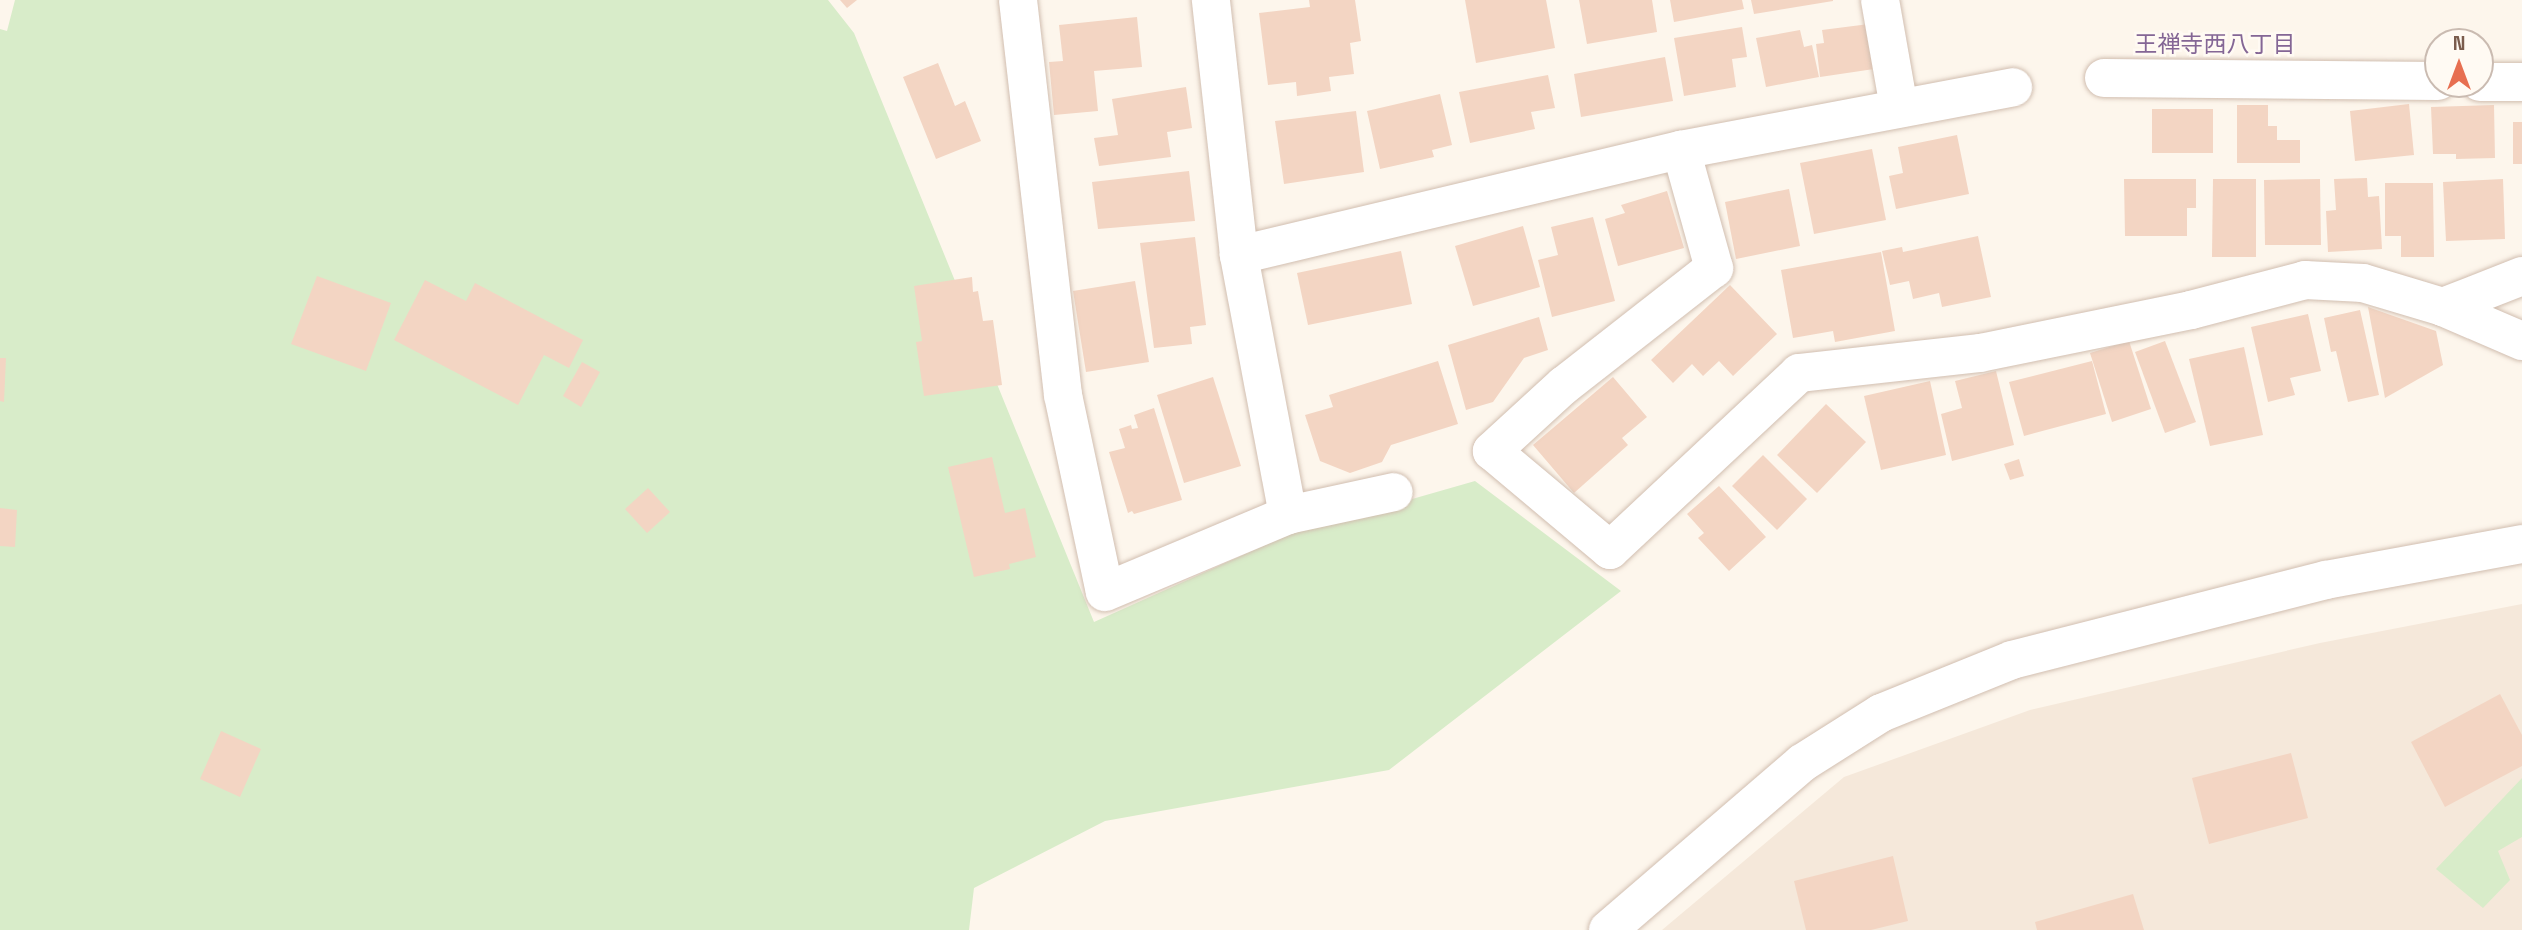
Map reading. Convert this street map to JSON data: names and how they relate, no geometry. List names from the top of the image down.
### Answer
{
  "districts": ["王禅寺西八丁目"],
  "north": "top"
}
